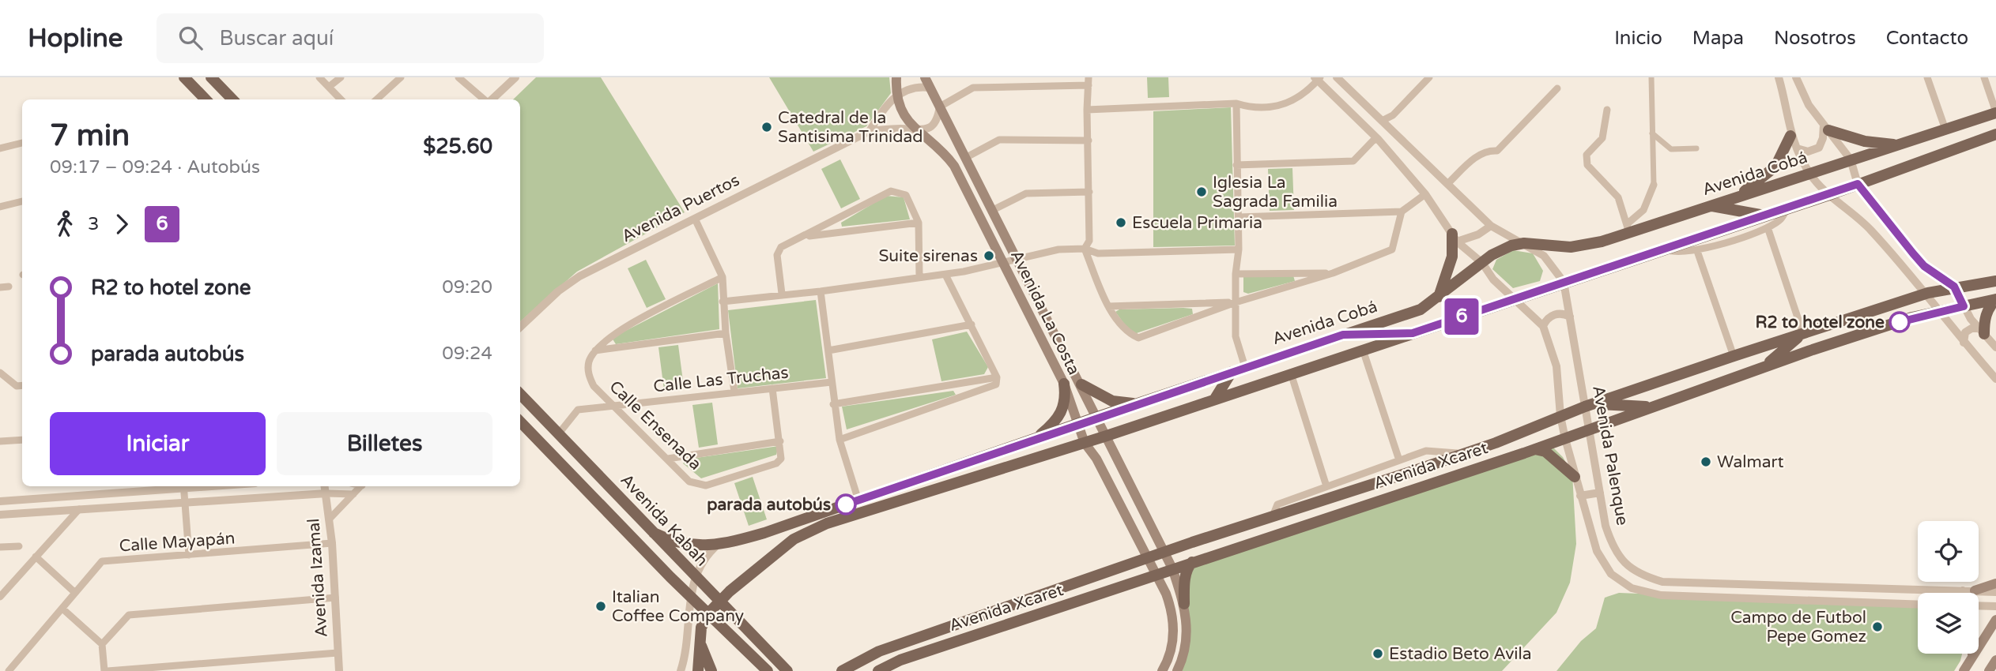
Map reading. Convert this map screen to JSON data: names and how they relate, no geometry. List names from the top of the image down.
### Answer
{
  "streets": {
    "main road": [
      "Avenida Cobá",
      "Avenida La Costa",
      "Avenida Xcaret",
      "Avenida Kabah"
    ],
    "street": [
      "Avenida Puertos",
      "Calle Las Truchas",
      "Calle Ensenada",
      "Avenida Palenque",
      "Calle Mayapán",
      "Avenida Izamal"
    ]
  },
  "crossings": [
    ["Avenida Cobá", "Avenida La Costa"],
    ["Avenida Cobá", "Avenida Palenque"],
    ["Avenida Cobá", "Avenida Kabah"],
    ["Avenida Puertos", "Avenida La Costa"],
    ["Avenida La Costa", "Avenida Xcaret"],
    ["Calle Las Truchas", "Calle Ensenada"],
    ["Calle Las Truchas", "Avenida Kabah"],
    ["Avenida Palenque", "Avenida Xcaret"],
    ["Calle Mayapán", "Avenida Izamal"]
  ],
  "places": [
    "Catedral de la Santisima Trinidad",
    "Iglesia La Sagrada Familia",
    "Escuela Primaria",
    "Suite sirenas",
    "R2 to hotel zone",
    "Walmart",
    "parada autobús",
    "Italian Coffee Company",
    "Campo de Futbol Pepe Gomez",
    "Estadio Beto Avila"
  ],
  "lines": ["bus line 6"],
  "page": {
    "header": "Hopline",
    "search": "Buscar aquí",
    "nav": [
      "Inicio",
      "Mapa",
      "Nosotros",
      "Contacto"
    ],
    "on_map": "6",
    "heading": ["7 min", "09:17 – 09:24 · Autobús", "$25.60"],
    "legs": ["3", "6"],
    "list": [
      {
        "name": "R2 to hotel zone",
        "value": "09:20"
      },
      {
        "name": "parada autobús",
        "value": "09:24"
      }
    ],
    "buttons": ["Iniciar", "Billetes"]
  }
}
